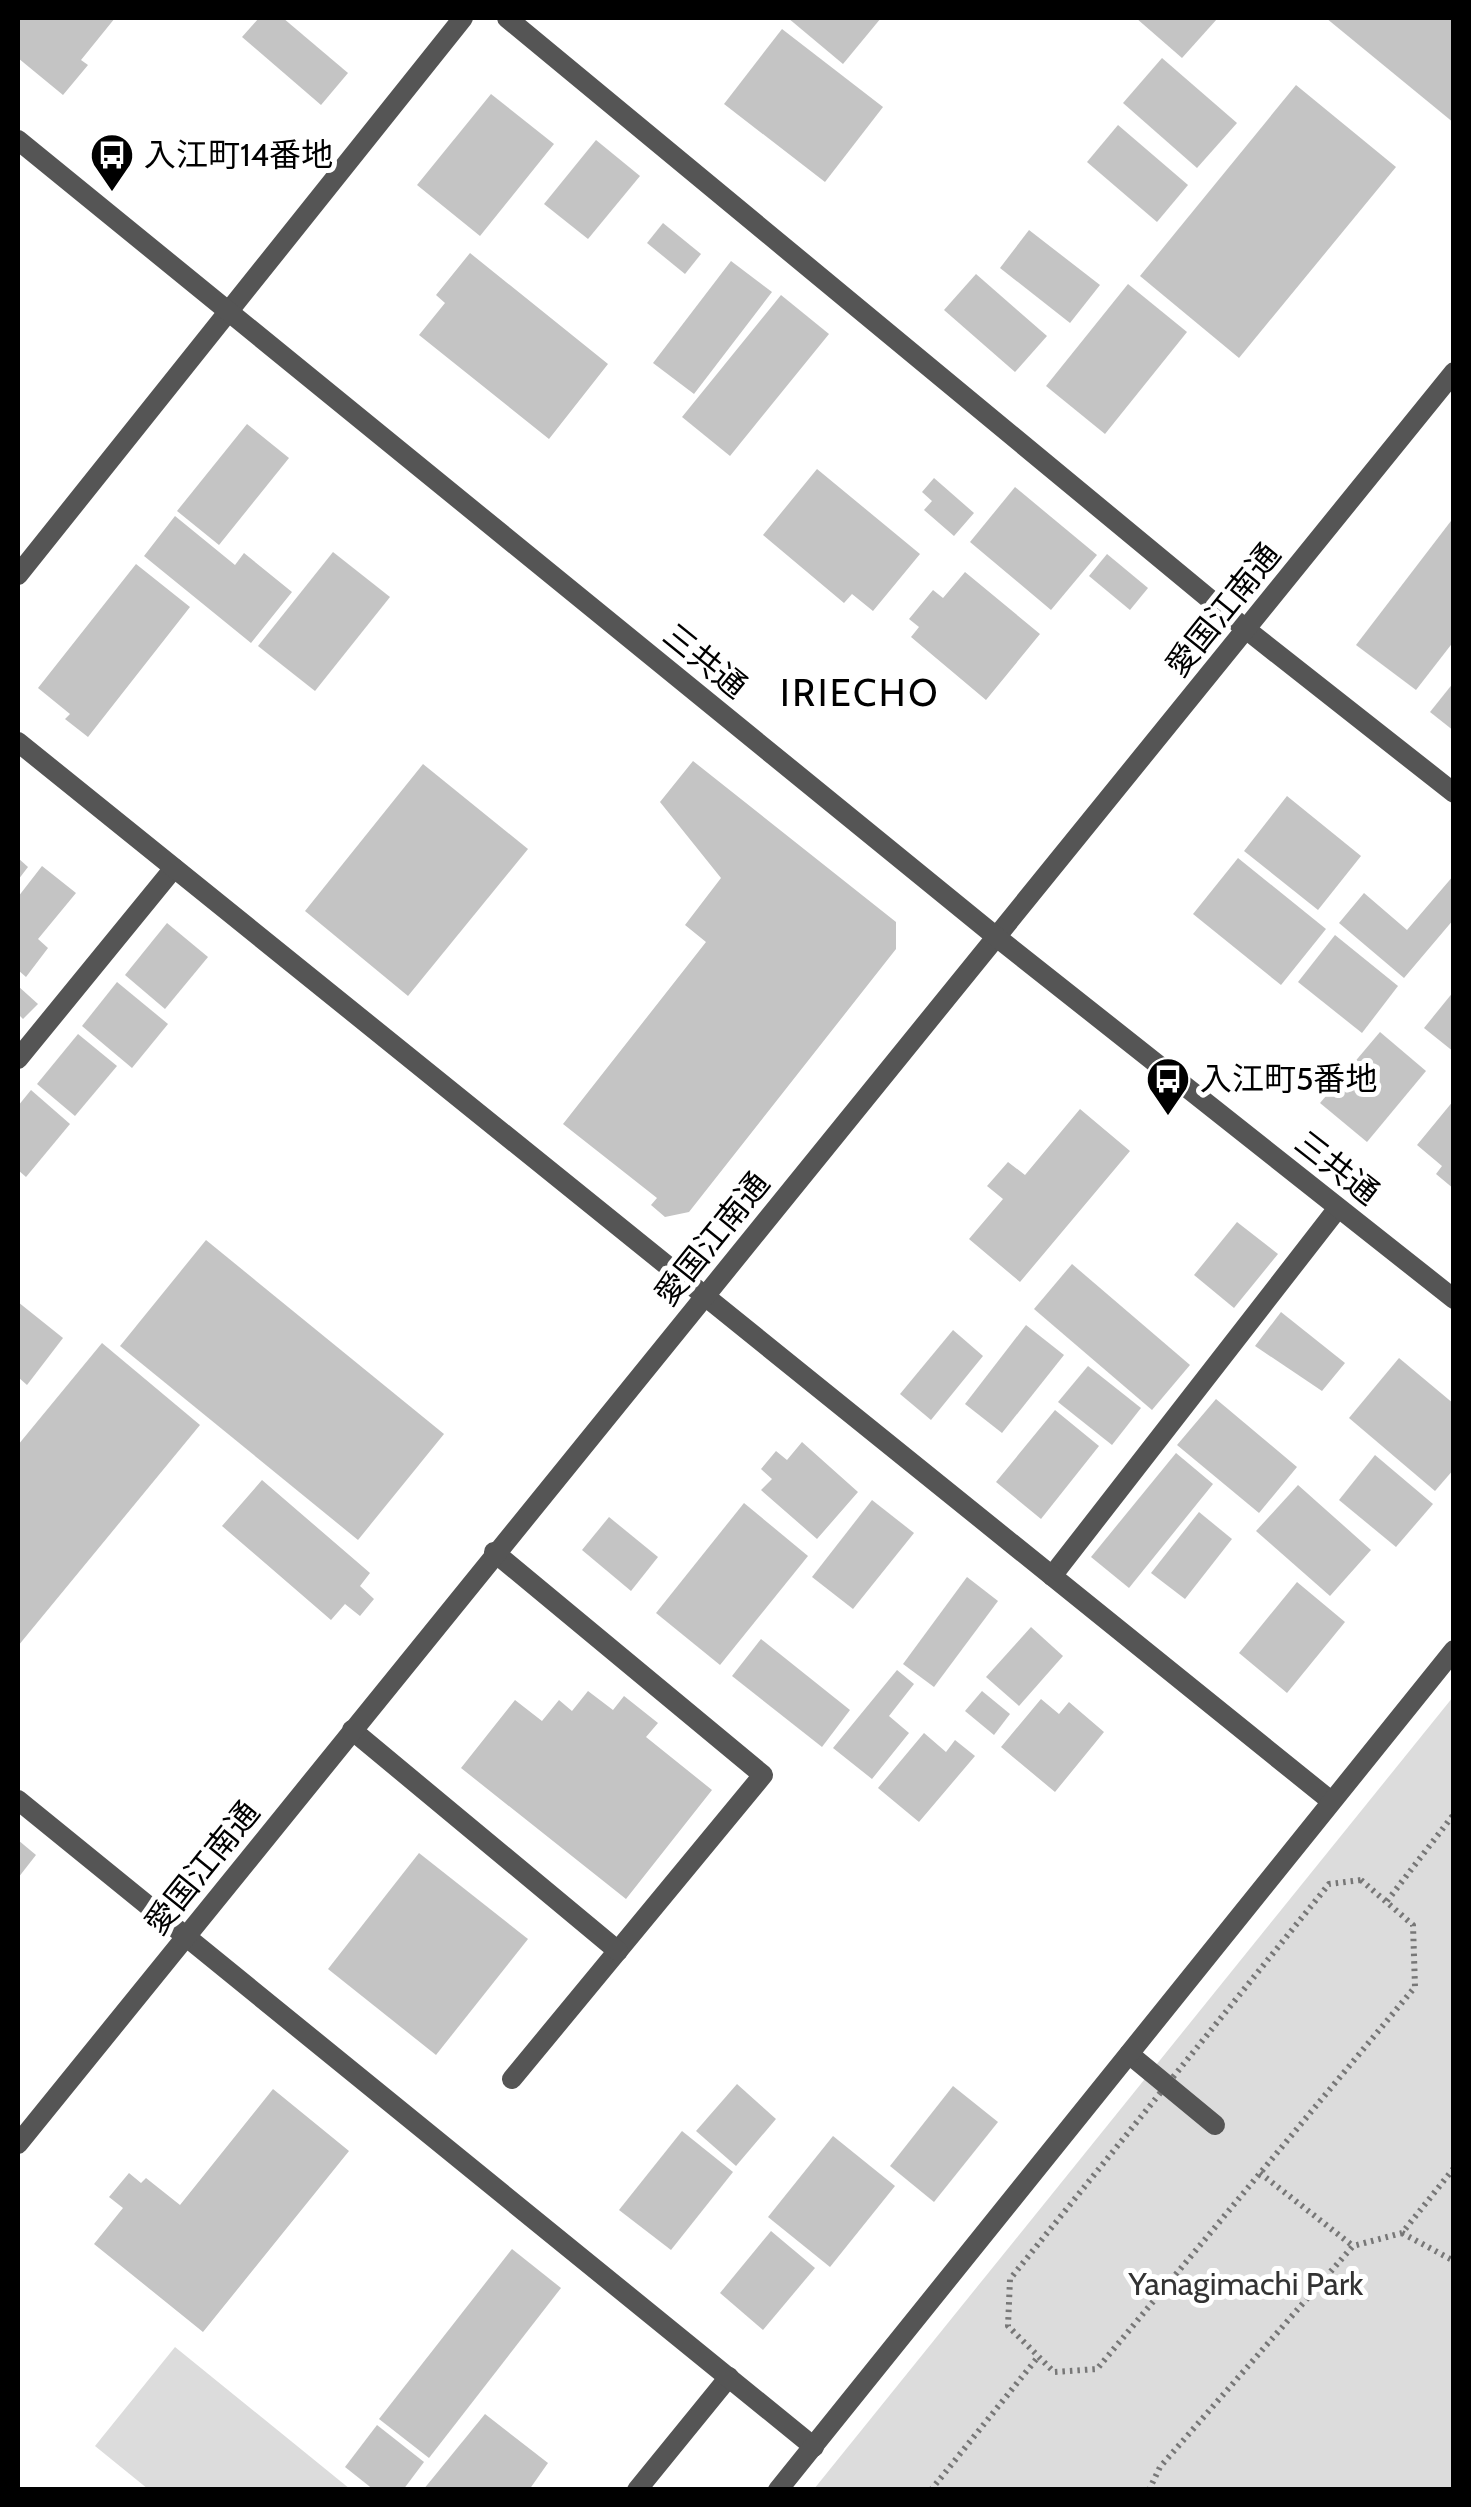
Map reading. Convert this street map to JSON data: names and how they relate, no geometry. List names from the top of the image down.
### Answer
{
  "streets": {
    "street": ["愛国江南通", "三共通"]
  },
  "crossings": [
    ["愛国江南通", "三共通"]
  ],
  "districts": ["IRIECHO"],
  "parks": ["Yanagimachi Park"],
  "places": {
    "bus stop": ["入江町14番地", "入江町5番地"]
  }
}
